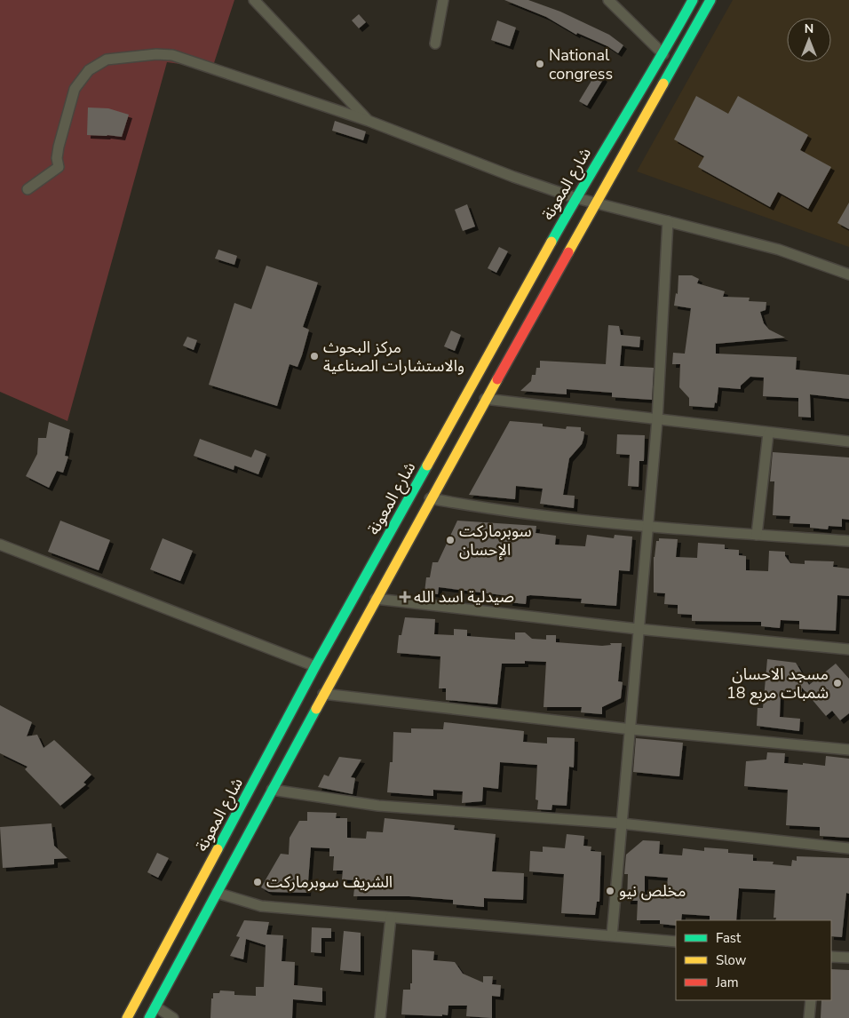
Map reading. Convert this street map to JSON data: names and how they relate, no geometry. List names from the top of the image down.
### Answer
{
  "streets": {
    "highway": ["شارع المعونة"]
  },
  "places": {
    "other": [
      "National congress",
      "مركز البحوث والاستشارات الصناعية",
      "سوبرماركت الإحسان",
      "مسجد الاحسان شمبات مربع 18",
      "الشريف سوبرماركت",
      "مخلص نيو"
    ],
    "health": ["صيدلية اسد الله"]
  },
  "legend": ["Fast", "Slow", "Jam"],
  "north": "top"
}
